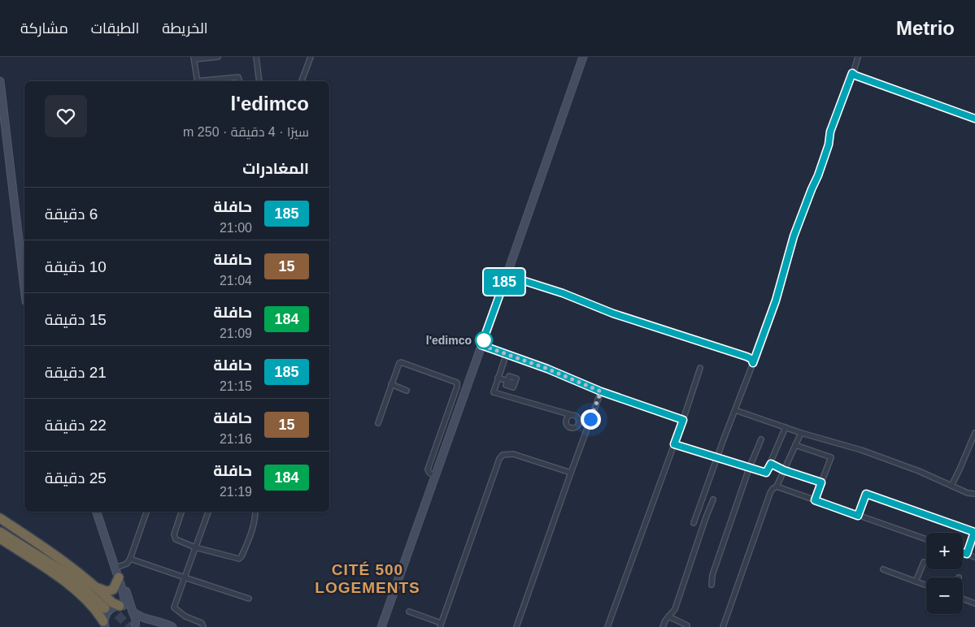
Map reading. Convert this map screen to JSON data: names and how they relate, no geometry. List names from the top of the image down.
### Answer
{
  "districts": ["CITÉ 500 LOGEMENTS"],
  "places": ["l'edimco"],
  "lines": ["bus line 185"],
  "page": {
    "header": "Metrio",
    "nav": ["الخريطة", "الطبقات", "مشاركة"],
    "on_map": "185",
    "heading": [
      ["l'edimco", "سيرًا · 4 دقيقة · 250 m"],
      "المغادرات"
    ],
    "list": [
      {
        "mark": "185",
        "name": "حافلة",
        "note": "21:00",
        "value": "6 دقيقة"
      },
      {
        "mark": "15",
        "name": "حافلة",
        "note": "21:04",
        "value": "10 دقيقة"
      },
      {
        "mark": "184",
        "name": "حافلة",
        "note": "21:09",
        "value": "15 دقيقة"
      },
      {
        "mark": "185",
        "name": "حافلة",
        "note": "21:15",
        "value": "21 دقيقة"
      },
      {
        "mark": "15",
        "name": "حافلة",
        "note": "21:16",
        "value": "22 دقيقة"
      },
      {
        "mark": "184",
        "name": "حافلة",
        "note": "21:19",
        "value": "25 دقيقة"
      }
    ],
    "map_buttons": ["+", "−"]
  }
}
